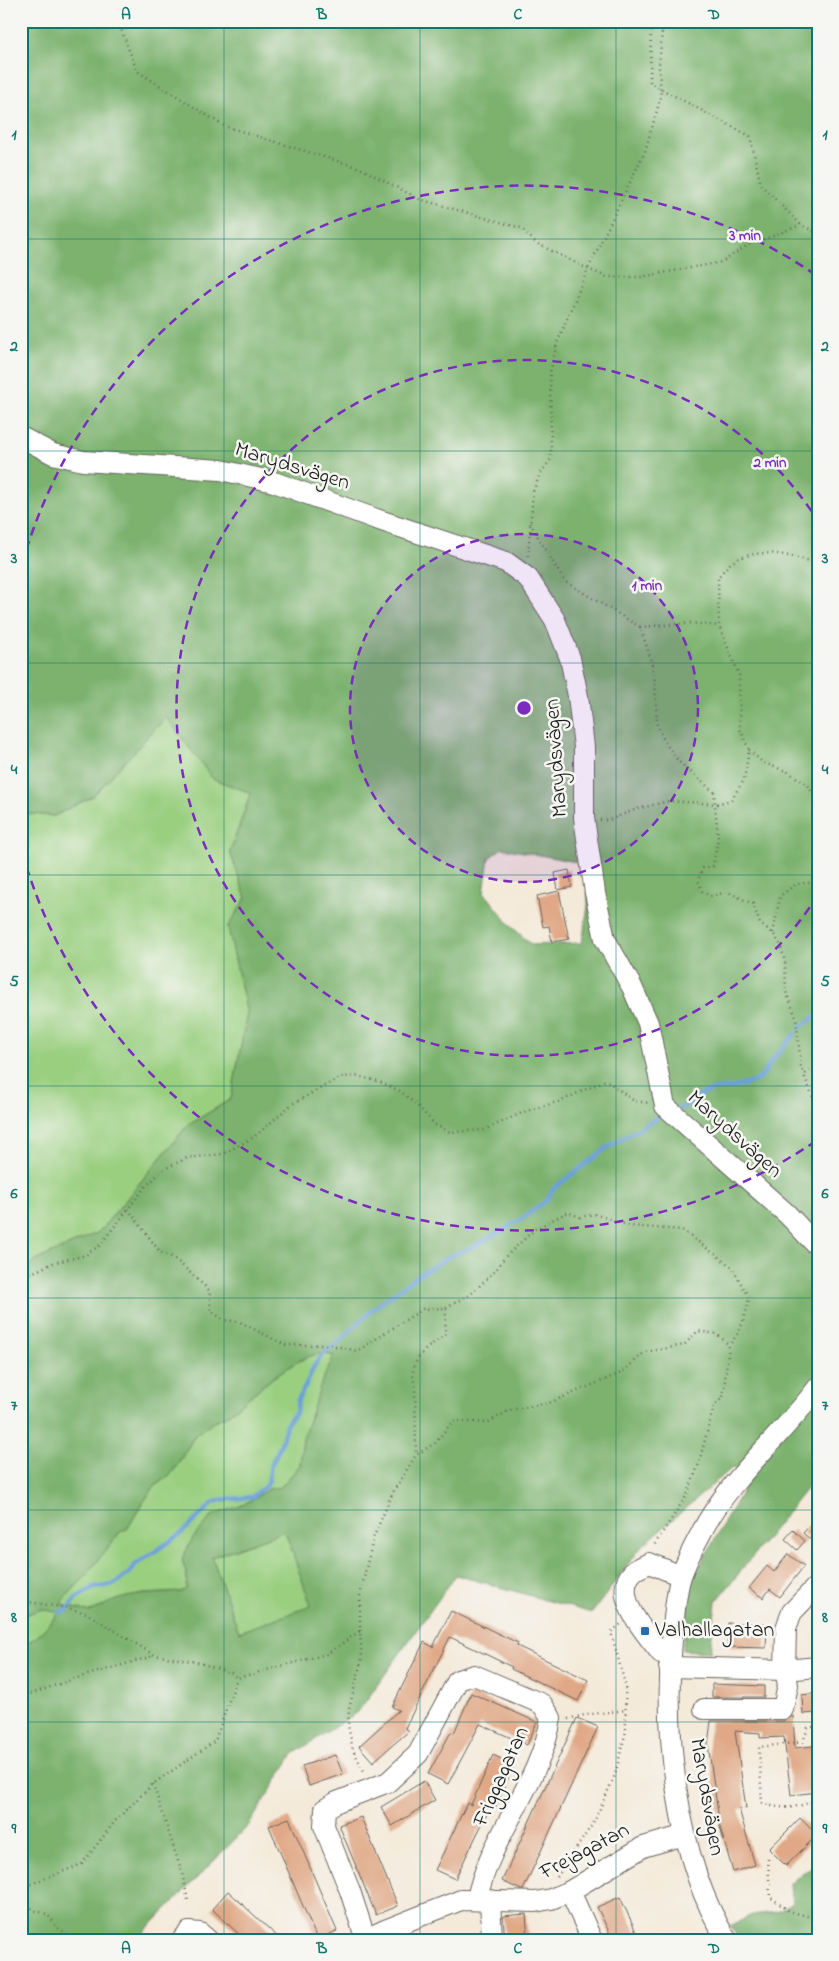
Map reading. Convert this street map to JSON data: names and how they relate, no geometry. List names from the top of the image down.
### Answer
{
  "streets": {
    "street": ["Marydsvägen", "Friggagatan", "Frejagatan"]
  },
  "crossings": [
    ["Marydsvägen", "Frejagatan"],
    ["Friggagatan", "Frejagatan"]
  ],
  "places": {
    "transit": ["Valhallagatan"]
  },
  "grid": {
    "columns": [
      "A",
      "B",
      "C",
      "D"
    ],
    "rows": [
      "1",
      "2",
      "3",
      "4",
      "5",
      "6",
      "7",
      "8",
      "9"
    ]
  },
  "rings": ["3 min", "2 min", "1 min"]
}
